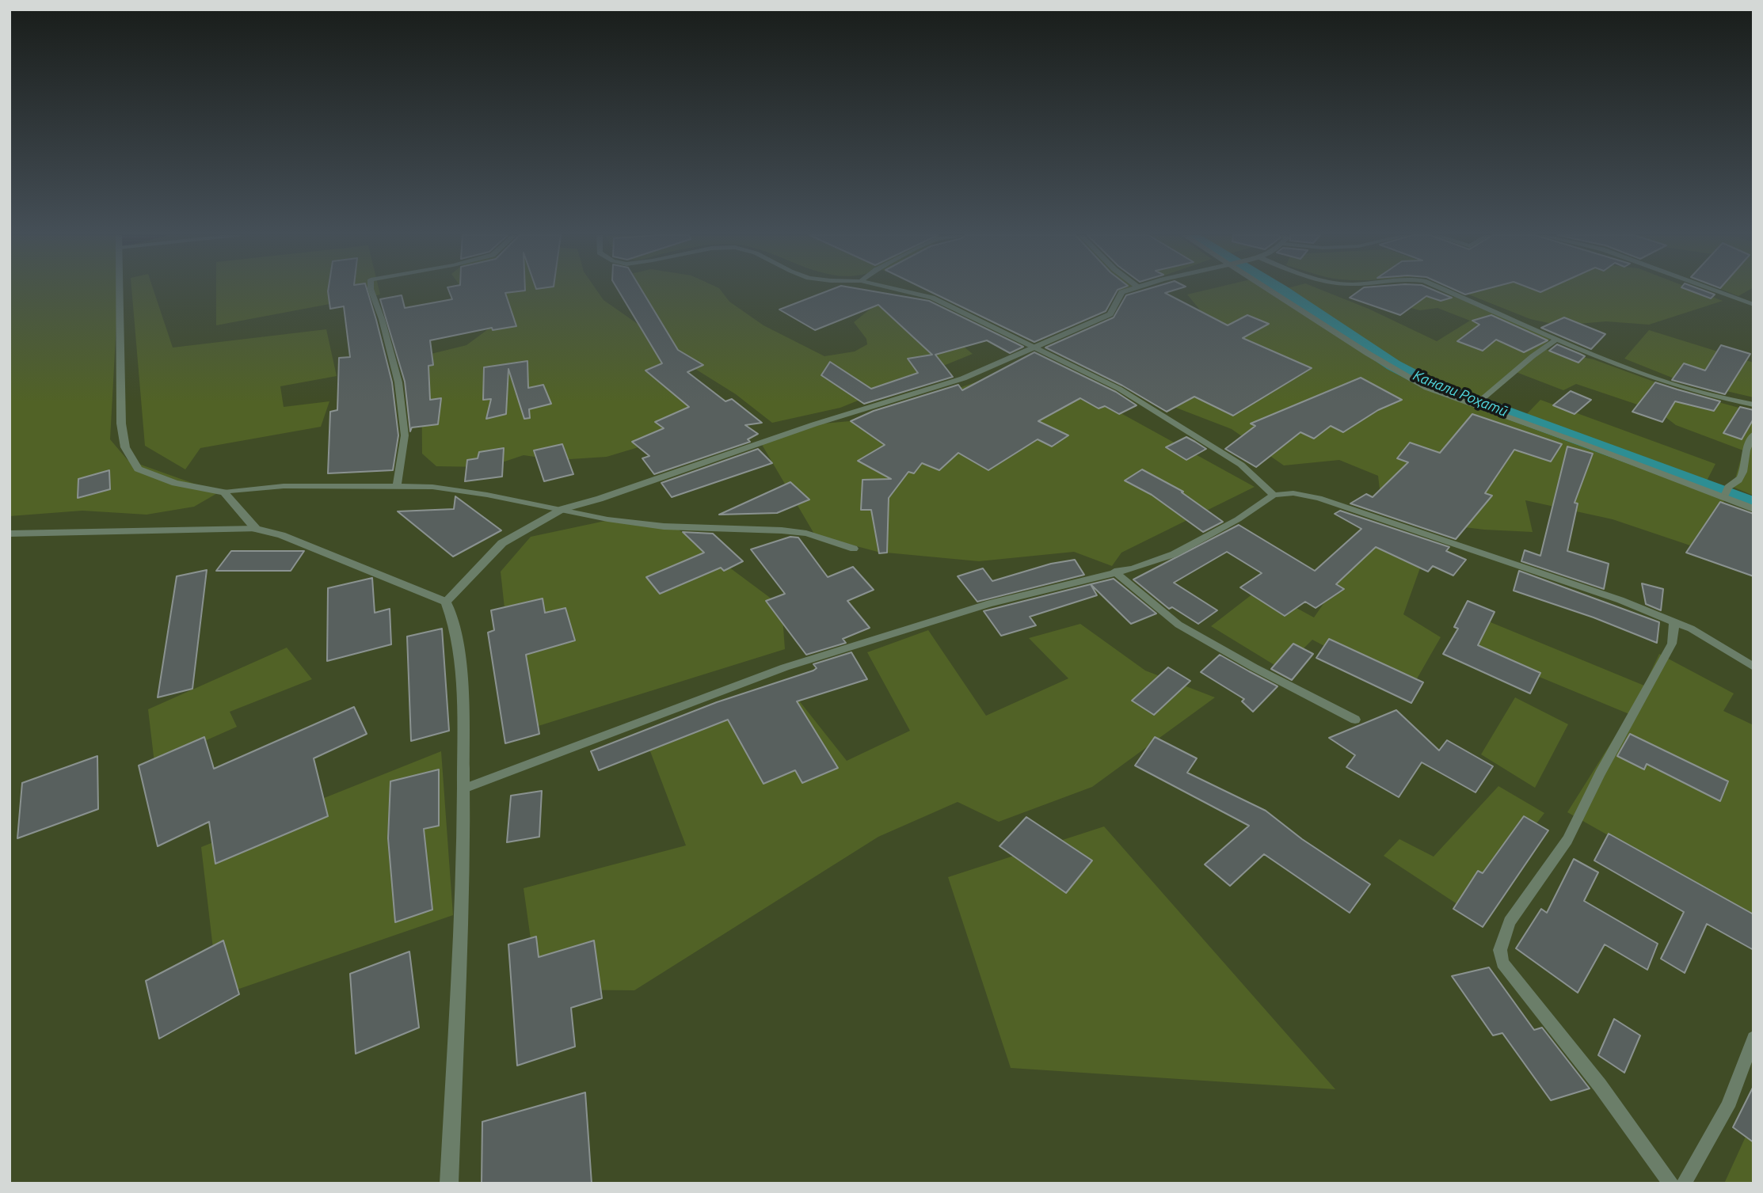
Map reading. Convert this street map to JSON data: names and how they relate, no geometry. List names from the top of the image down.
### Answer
{
  "water": ["Канали Роҳатӣ"]
}
